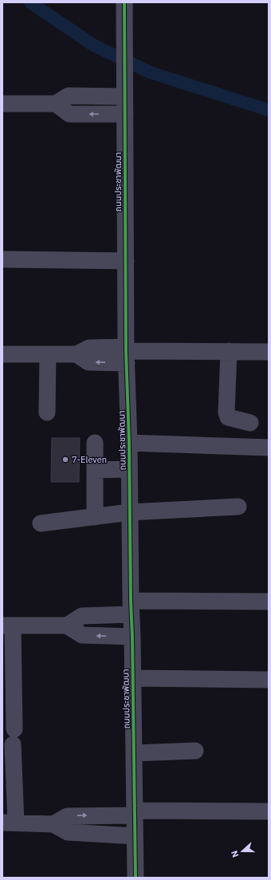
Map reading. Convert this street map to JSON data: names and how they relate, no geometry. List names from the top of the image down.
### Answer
{
  "streets": {
    "street": ["ถนนประชาพัฒนา"]
  },
  "places": ["7-Eleven"],
  "north": "left"
}
